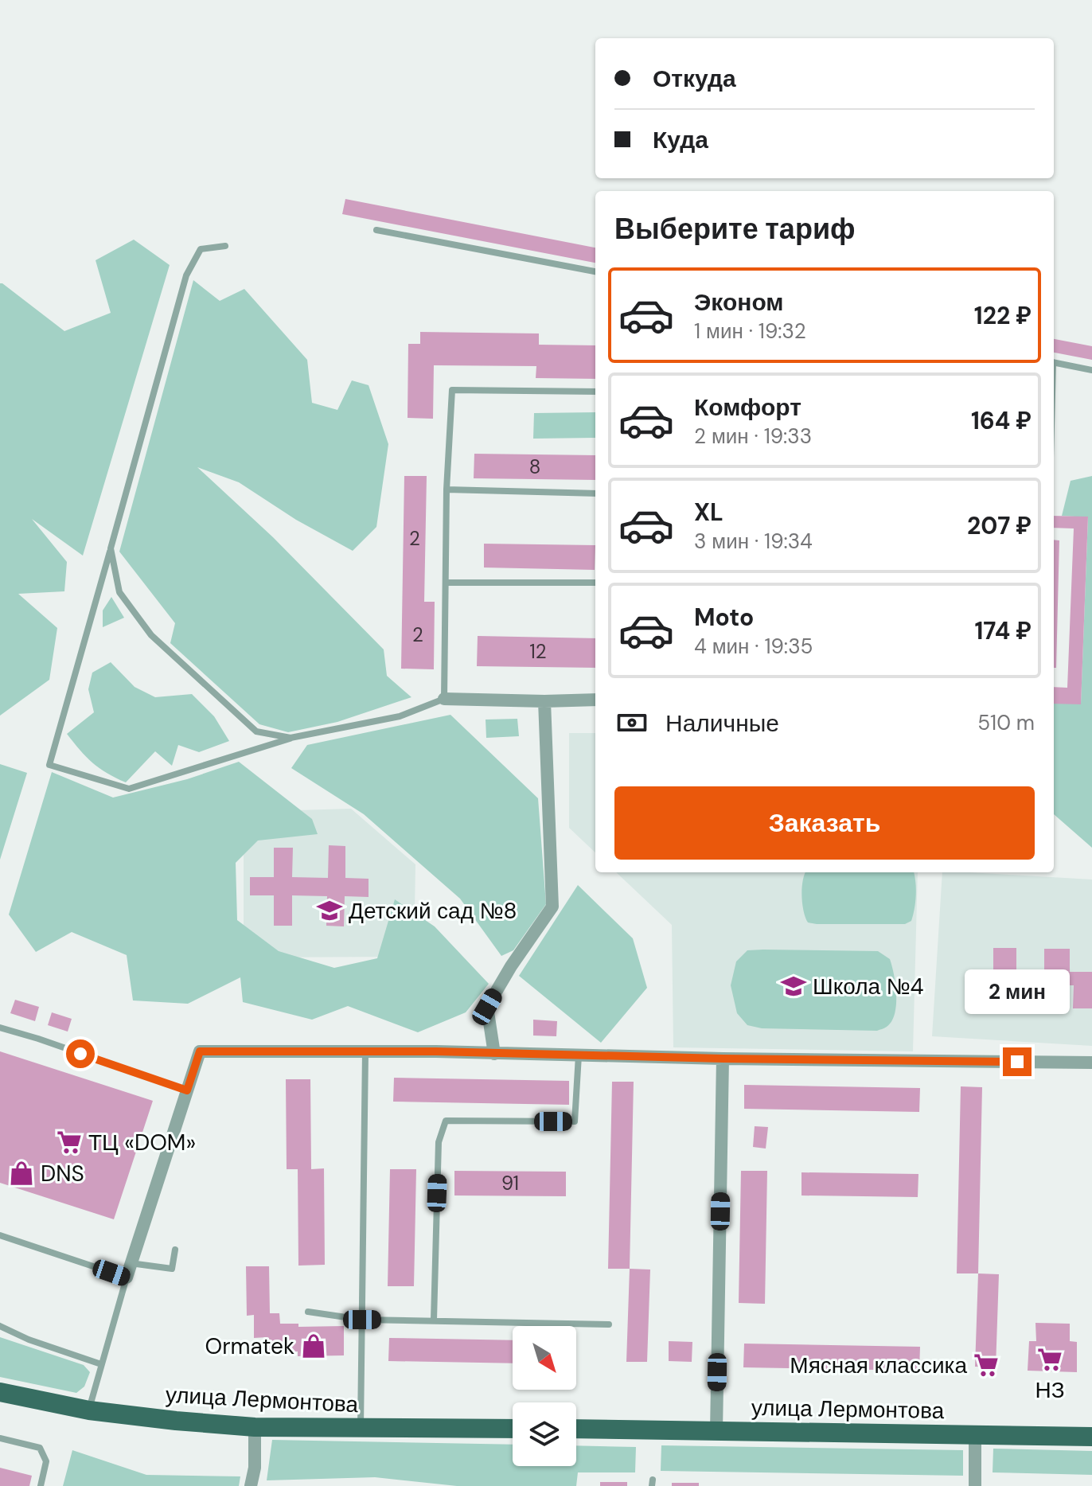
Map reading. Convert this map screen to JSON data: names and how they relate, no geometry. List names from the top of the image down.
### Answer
{
  "streets": {
    "main road": ["улица Лермонтова"]
  },
  "places": {
    "school or university": ["Детский сад №8", "Школа №4"],
    "supermarket": ["ТЦ «DOM»", "НЗ", "Мясная классика"],
    "shop": ["DNS", "Ormatek"]
  },
  "house_numbers": [
    "8",
    "2",
    "2",
    "12",
    "91"
  ],
  "north": "bottom right",
  "page": {
    "banner": ["Откуда", "Куда"],
    "heading": "Выберите тариф",
    "list": [
      {
        "name": "Эконом",
        "note": "1 мин · 19:32",
        "value": "122 ₽"
      },
      {
        "name": "Комфорт",
        "note": "2 мин · 19:33",
        "value": "164 ₽"
      },
      {
        "name": "XL",
        "note": "3 мин · 19:34",
        "value": "207 ₽"
      },
      {
        "name": "Moto",
        "note": "4 мин · 19:35",
        "value": "174 ₽"
      }
    ],
    "pay": ["Наличные", "510 m"],
    "buttons": "Заказать",
    "bubble": "2 мин"
  }
}
